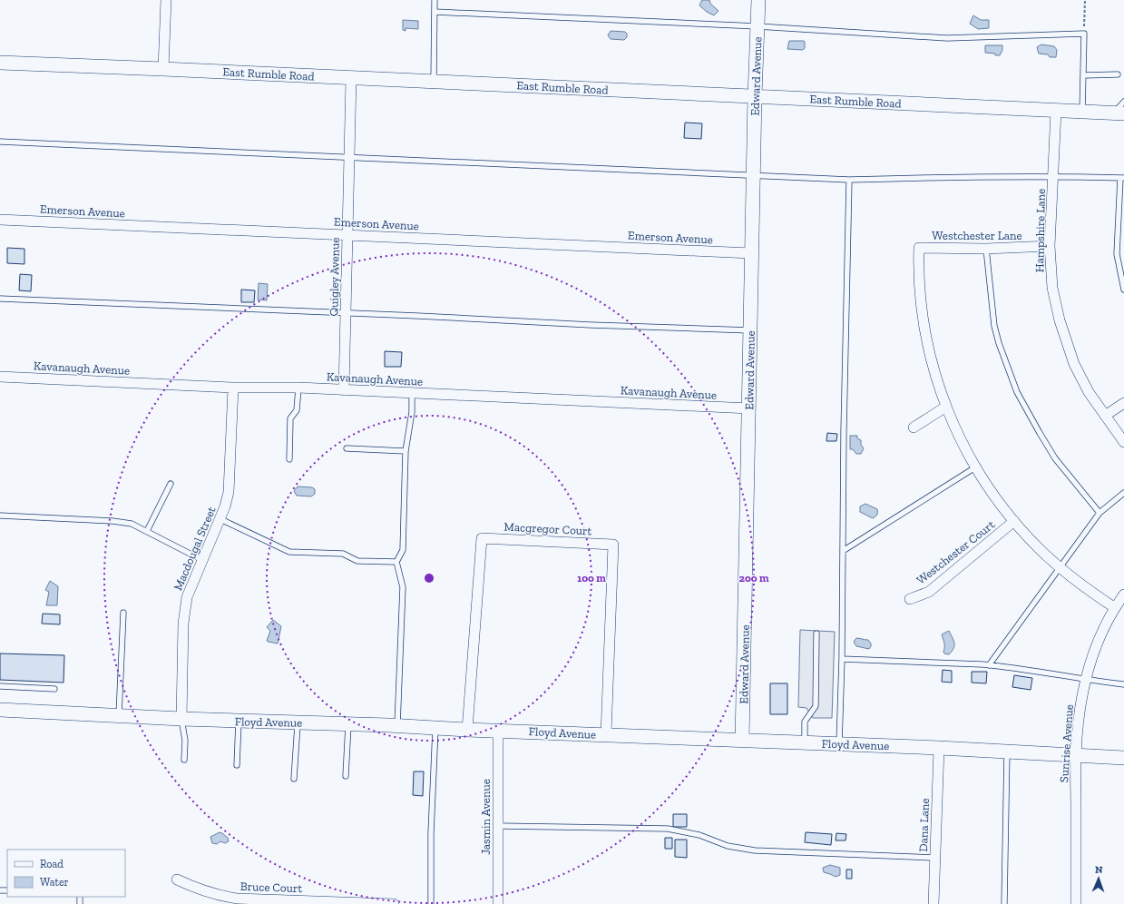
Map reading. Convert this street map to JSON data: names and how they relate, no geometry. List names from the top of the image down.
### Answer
{
  "streets": {
    "street": [
      "East Rumble Road",
      "Edward Avenue",
      "Emerson Avenue",
      "Hampshire Lane",
      "Westchester Lane",
      "Quigley Avenue",
      "Kavanaugh Avenue",
      "Macgregor Court",
      "Macdougal Street",
      "Westchester Court",
      "Floyd Avenue",
      "Sunrise Avenue",
      "Jasmin Avenue",
      "Dana Lane",
      "Bruce Court"
    ]
  },
  "crossings": [
    ["East Rumble Road", "Edward Avenue"],
    ["East Rumble Road", "Hampshire Lane"],
    ["East Rumble Road", "Quigley Avenue"],
    ["Edward Avenue", "Emerson Avenue"],
    ["Edward Avenue", "Kavanaugh Avenue"],
    ["Edward Avenue", "Floyd Avenue"],
    ["Emerson Avenue", "Quigley Avenue"],
    ["Hampshire Lane", "Westchester Lane"],
    ["Westchester Lane", "Westchester Court"],
    ["Westchester Lane", "Sunrise Avenue"],
    ["Quigley Avenue", "Kavanaugh Avenue"],
    ["Kavanaugh Avenue", "Macdougal Street"],
    ["Macgregor Court", "Floyd Avenue"],
    ["Macdougal Street", "Floyd Avenue"],
    ["Floyd Avenue", "Sunrise Avenue"],
    ["Floyd Avenue", "Jasmin Avenue"],
    ["Floyd Avenue", "Dana Lane"]
  ],
  "legend": ["Road", "Water"],
  "north": "top",
  "rings": ["100 m", "200 m"]
}
